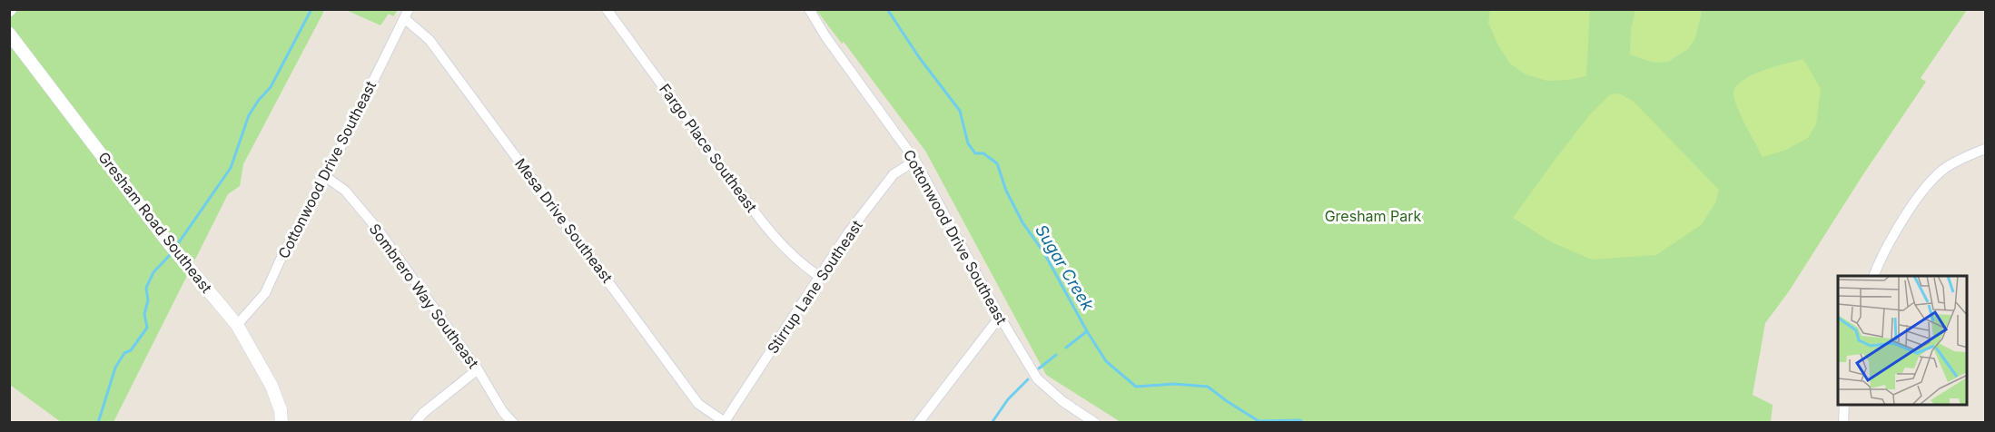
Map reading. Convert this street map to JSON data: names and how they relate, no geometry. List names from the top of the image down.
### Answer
{
  "streets": {
    "street": [
      "Fargo Place Southeast",
      "Cottonwood Drive Southeast",
      "Mesa Drive Southeast",
      "Gresham Road Southeast",
      "Stirrup Lane Southeast",
      "Sombrero Way Southeast"
    ]
  },
  "crossings": [
    ["Fargo Place Southeast", "Stirrup Lane Southeast"],
    ["Cottonwood Drive Southeast", "Mesa Drive Southeast"],
    ["Cottonwood Drive Southeast", "Gresham Road Southeast"],
    ["Cottonwood Drive Southeast", "Stirrup Lane Southeast"],
    ["Cottonwood Drive Southeast", "Sombrero Way Southeast"],
    ["Mesa Drive Southeast", "Stirrup Lane Southeast"]
  ],
  "water": ["Sugar Creek"],
  "parks": ["Gresham Park"]
}
